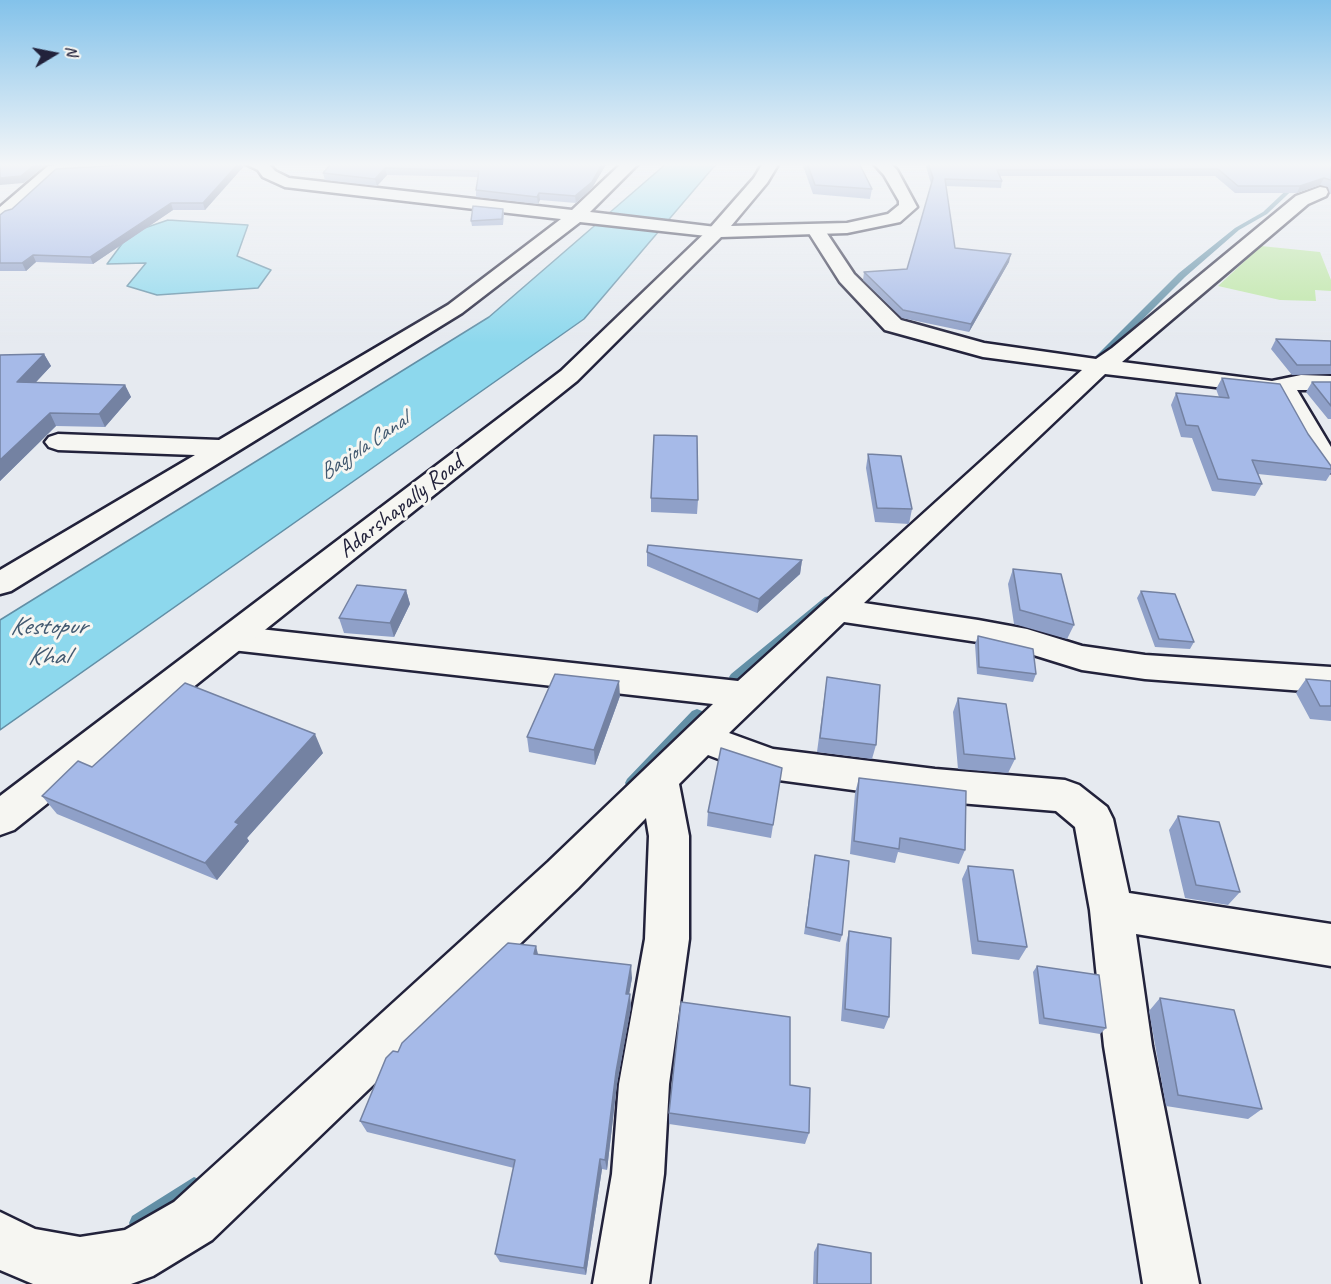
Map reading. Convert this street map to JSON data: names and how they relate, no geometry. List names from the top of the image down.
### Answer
{
  "streets": {
    "street": ["Adarshapally Road"]
  },
  "water": ["Bagjola Canal", "Kestopur Khal"],
  "north": "right"
}
